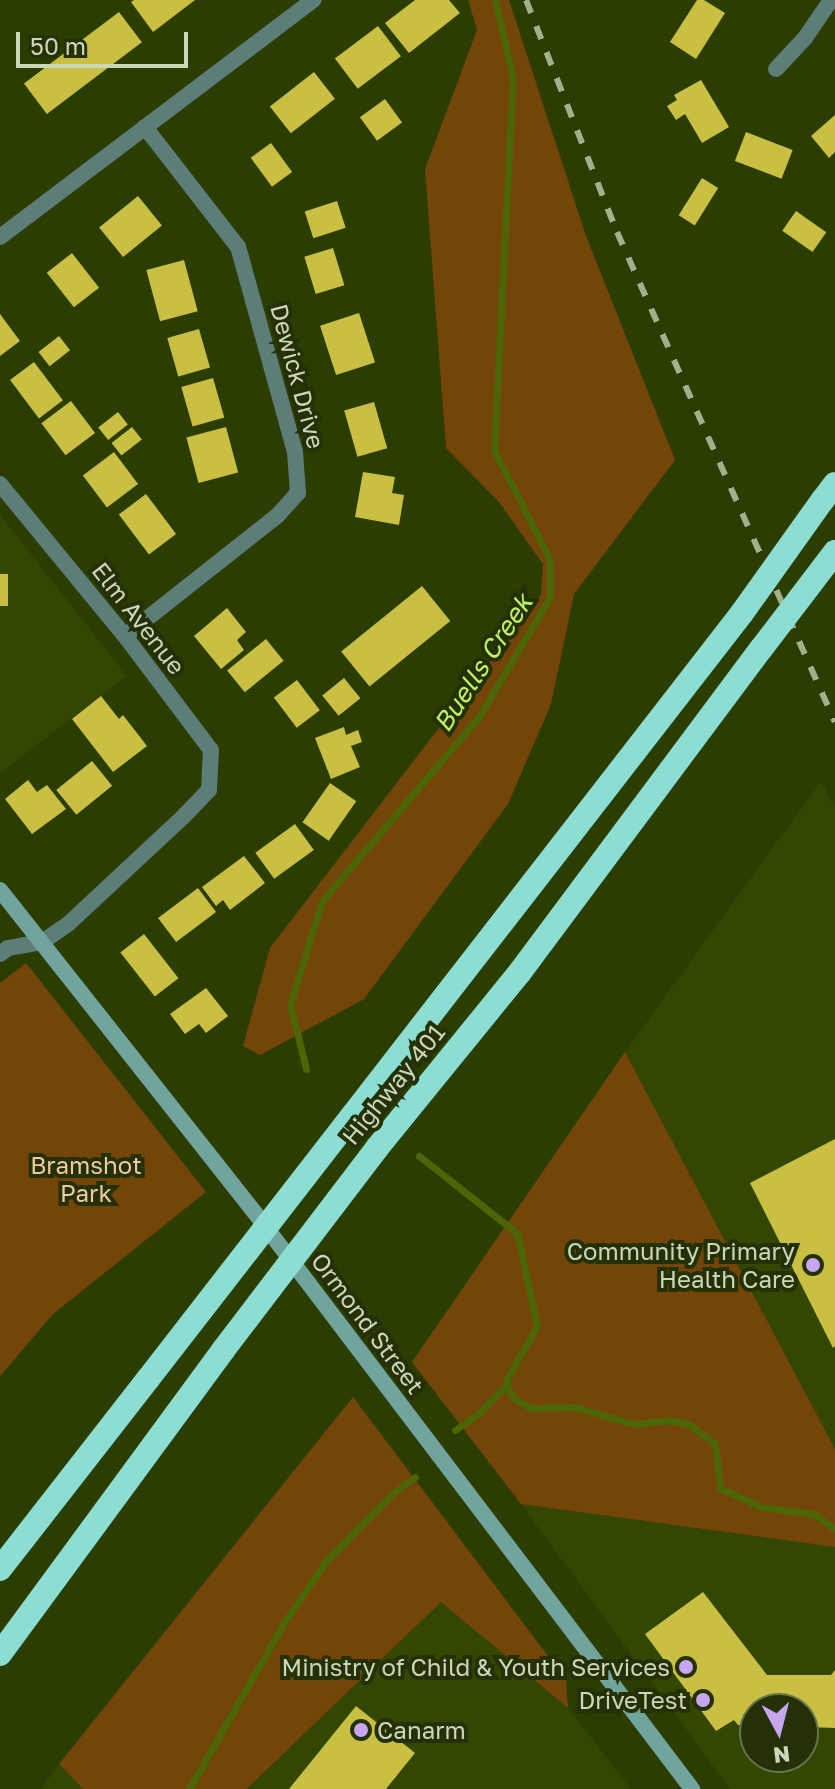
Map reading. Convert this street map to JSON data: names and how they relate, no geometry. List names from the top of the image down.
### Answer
{
  "streets": {
    "highway": ["Highway 401"],
    "street": ["Dewick Drive", "Elm Avenue", "Ormond Street"]
  },
  "crossings": [
    ["Dewick Drive", "Elm Avenue"],
    ["Elm Avenue", "Ormond Street"]
  ],
  "water": ["Buells Creek"],
  "parks": ["Bramshot Park"],
  "places": [
    "Community Primary Health Care",
    "Ministry of Child & Youth Services",
    "DriveTest",
    "Canarm"
  ],
  "scale_bar": "50 m",
  "north": "bottom"
}
